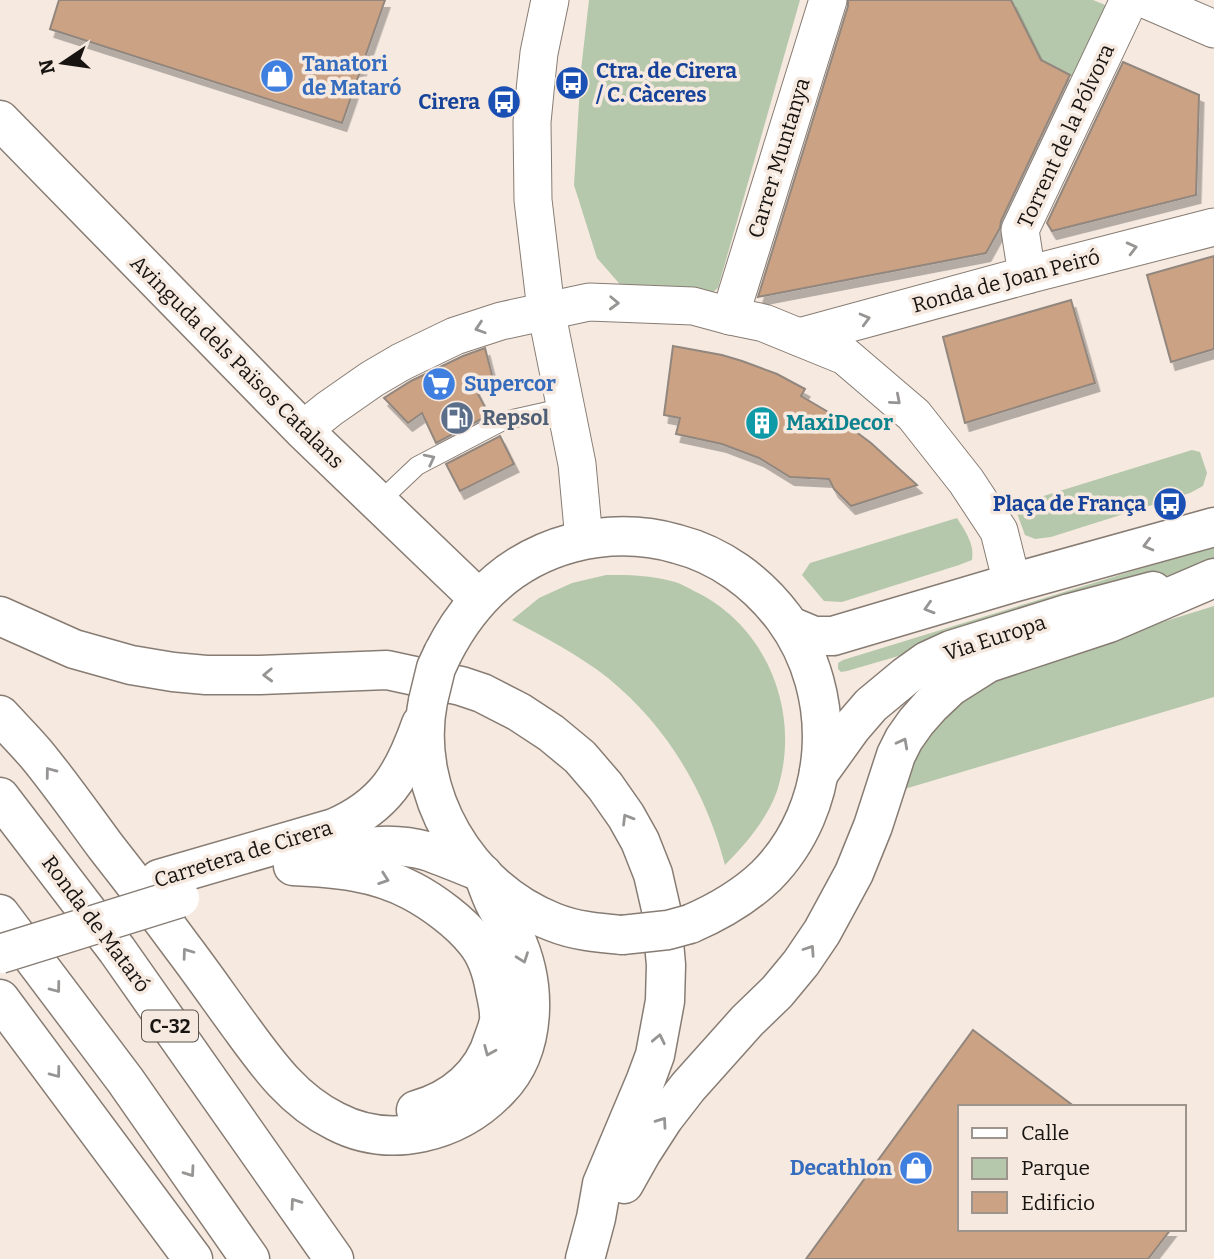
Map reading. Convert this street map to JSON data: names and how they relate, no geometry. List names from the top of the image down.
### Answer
{
  "streets": {
    "main road": [
      "Avinguda dels Països Catalans",
      "Via Europa",
      "Carretera de Cirera",
      "Ronda de Mataró",
      "C-32"
    ],
    "street": ["Torrent de la Pólvora", "Carrer Muntanya", "Ronda de Joan Peiró"]
  },
  "crossings": [
    ["Torrent de la Pólvora", "Ronda de Joan Peiró"]
  ],
  "one_way": ["Ronda de Joan Peiró"],
  "places": {
    "shop": ["Tanatori de Mataró", "Decathlon"],
    "bus stop": ["Ctra. de Cirera / C. Càceres", "Cirera", "Plaça de França"],
    "supermarket": ["Supercor"],
    "fuel station": ["Repsol"],
    "building": ["MaxiDecor"]
  },
  "legend": ["Calle", "Parque", "Edificio"],
  "north": "left"
}
